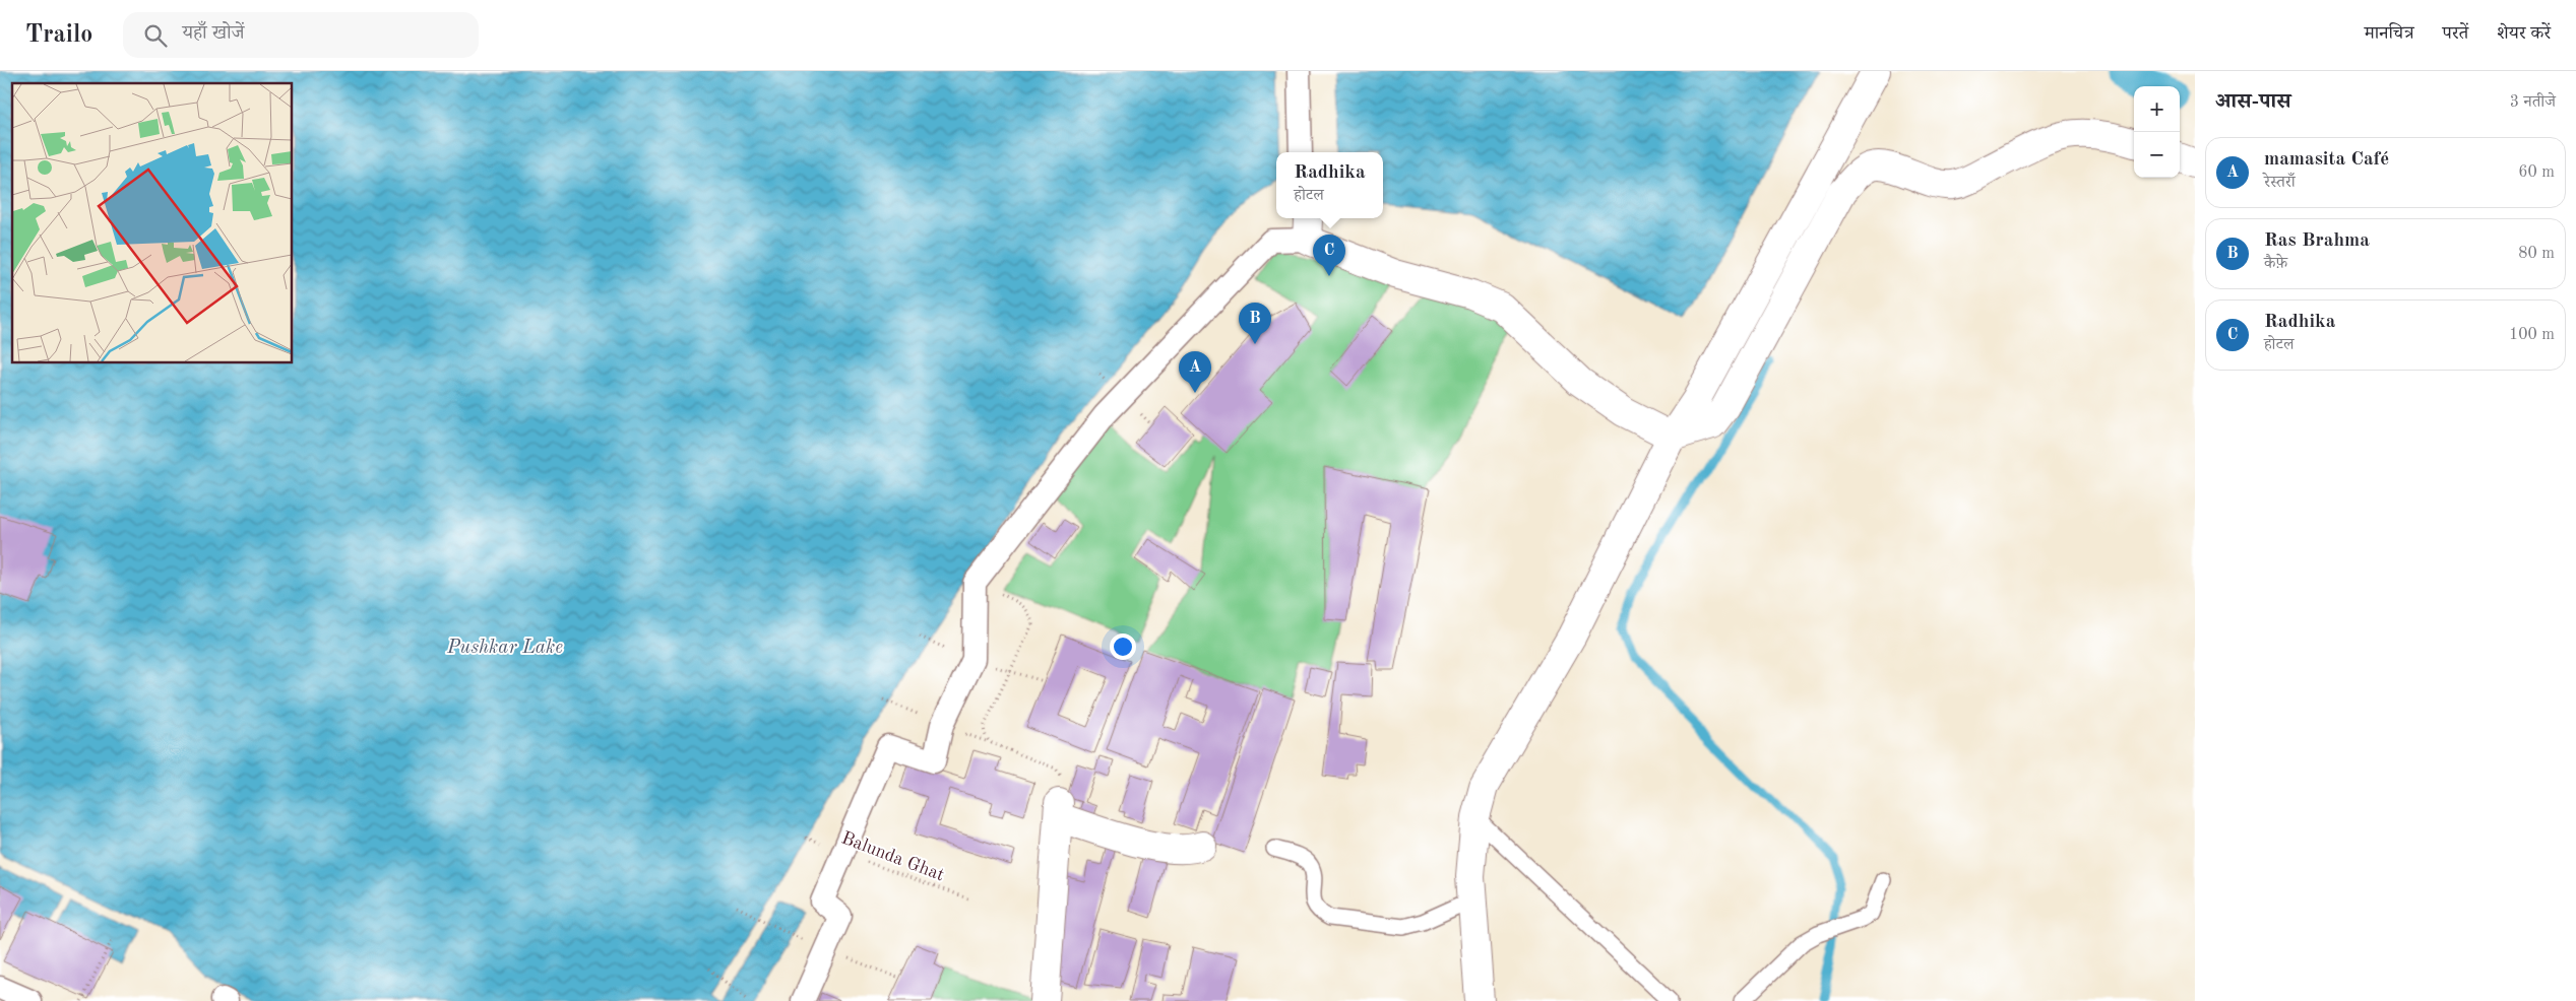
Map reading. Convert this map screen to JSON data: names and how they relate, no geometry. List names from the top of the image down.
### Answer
{
  "streets": {
    "path": ["Balunda Ghat"]
  },
  "water": ["Pushkar Lake"],
  "page": {
    "header": "Trailo",
    "search": "यहाँ खोजें",
    "nav": ["मानचित्र", "परतें", "शेयर करें"],
    "heading": ["आस-पास", "3 नतीजे"],
    "map_buttons": ["+", "−"],
    "list": [
      {
        "mark": "A",
        "name": "mamasita Café",
        "note": "रेस्तराँ",
        "value": "60 m"
      },
      {
        "mark": "B",
        "name": "Ras Brahma",
        "note": "कैफ़े",
        "value": "80 m"
      },
      {
        "mark": "C",
        "name": "Radhika",
        "note": "होटल",
        "value": "100 m"
      }
    ],
    "popup": ["Radhika", "होटल"],
    "pins": ["C", "B", "A"]
  }
}
